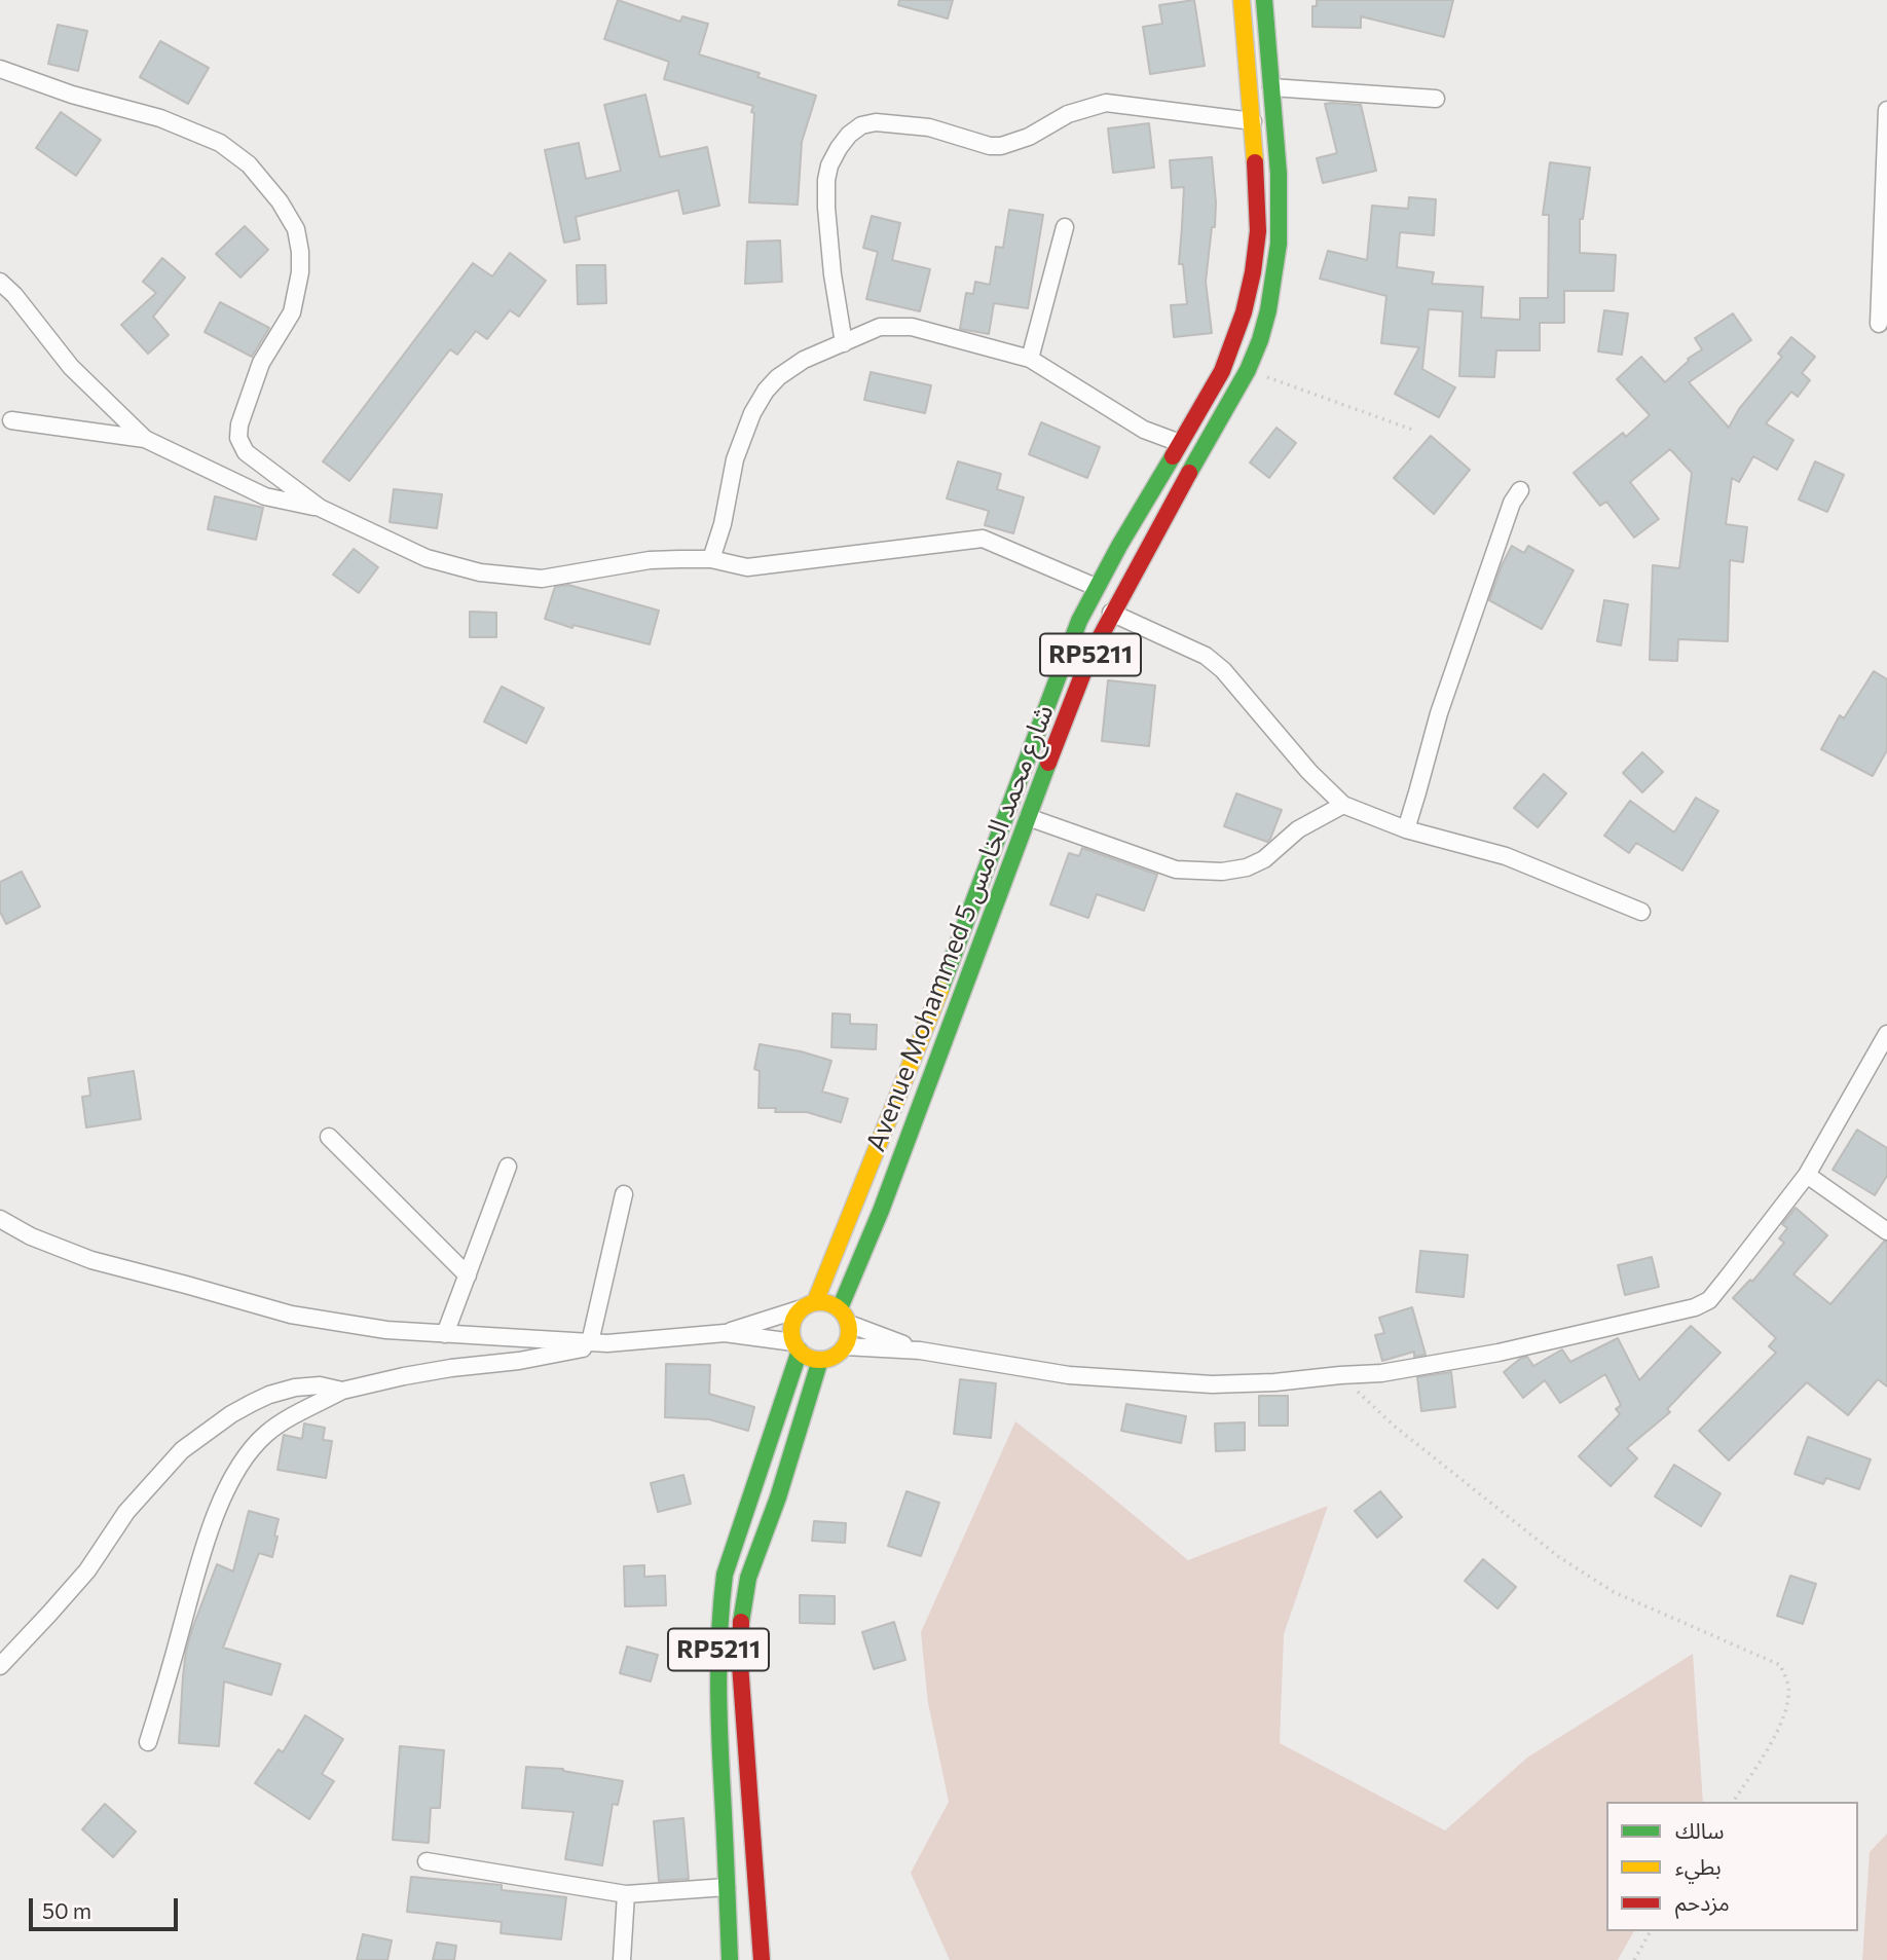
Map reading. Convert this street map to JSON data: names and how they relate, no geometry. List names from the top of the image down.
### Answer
{
  "streets": {
    "main road": ["RP5211", "Avenue Mohammed 5 شارع محمد الخامس"]
  },
  "crossings": [
    ["RP5211", "Avenue Mohammed 5 شارع محمد الخامس"]
  ],
  "legend": ["سالك", "بطيء", "مزدحم"],
  "scale_bar": "50 m"
}
